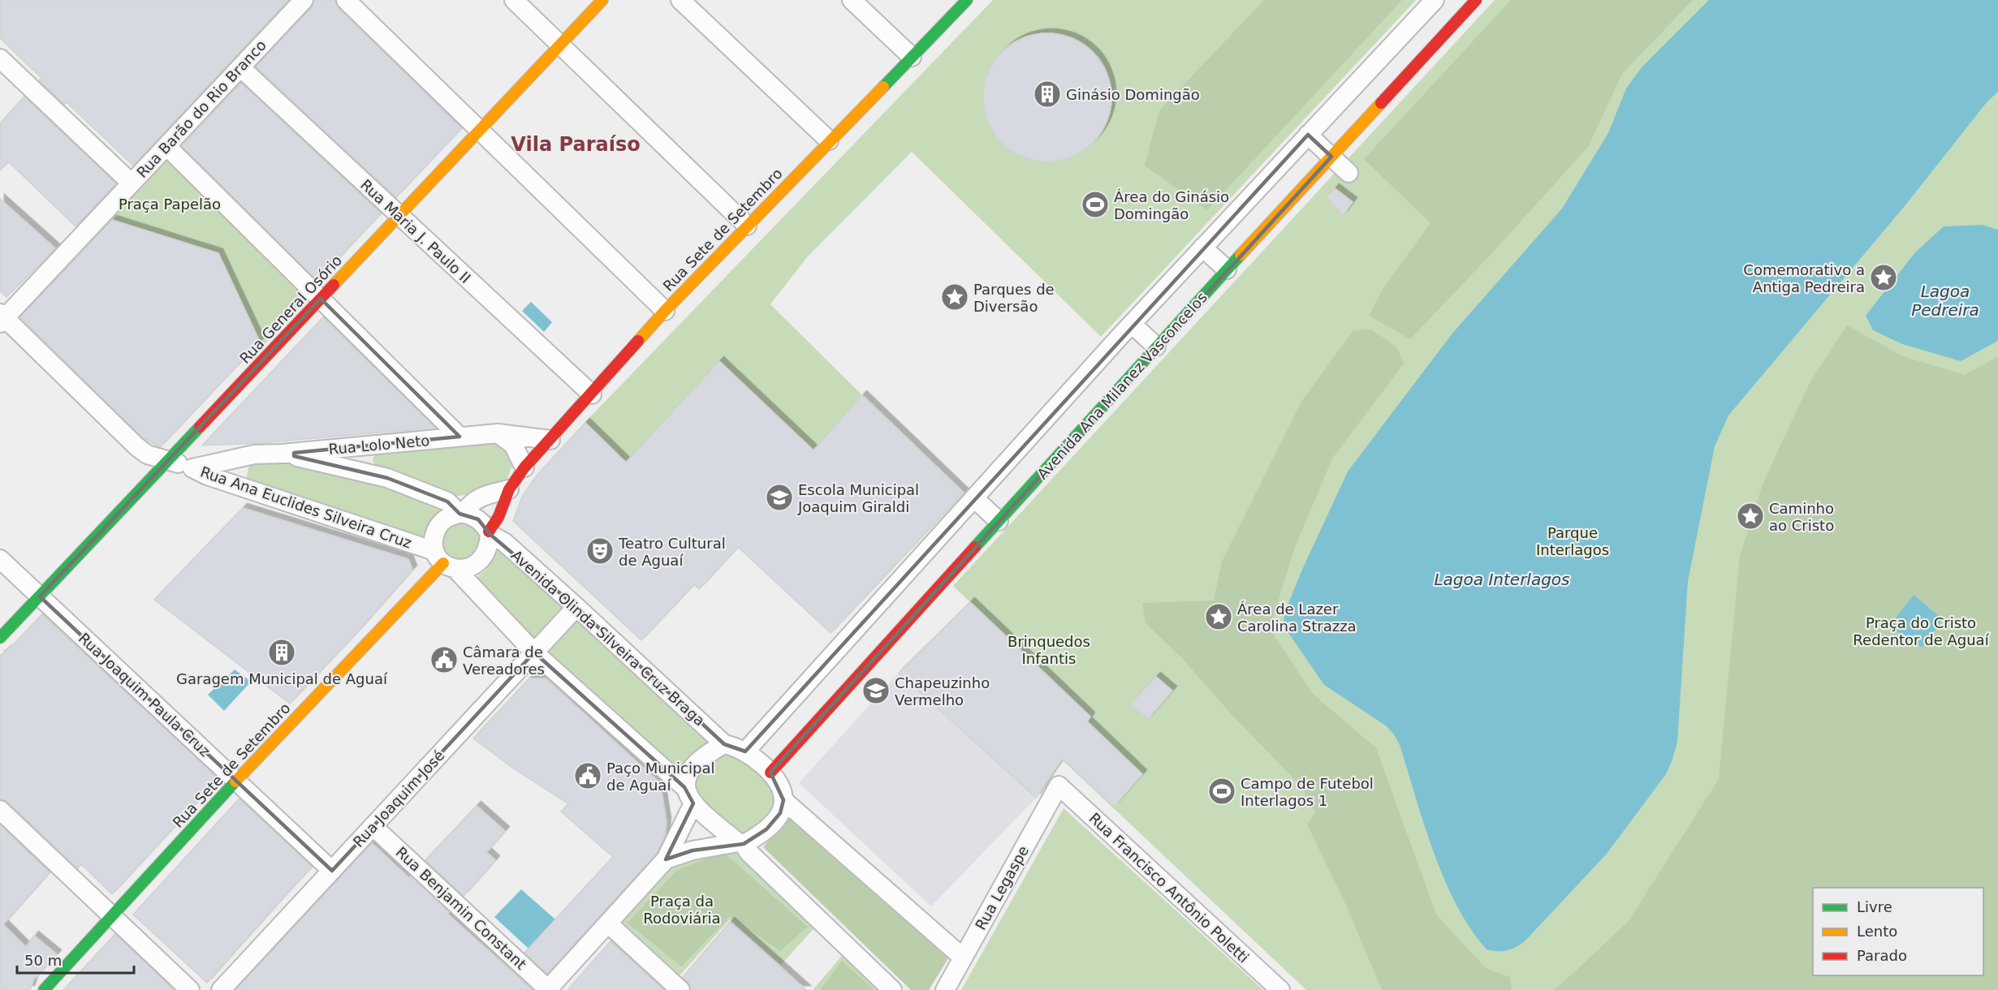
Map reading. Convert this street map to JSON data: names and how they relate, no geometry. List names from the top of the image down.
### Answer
{
  "streets": {
    "street": [
      "Rua Barão do Rio Branco",
      "Rua Sete de Setembro",
      "Rua Maria J. Paulo II",
      "Rua General Osório",
      "Avenida Ana Milanez Vasconcelos",
      "Rua Lolo Neto",
      "Rua Ana Euclides Silveira Cruz",
      "Avenida Olinda Silveira Cruz Braga",
      "Rua Joaquim Paula Cruz",
      "Rua Joaquim José",
      "Rua Legaspe",
      "Rua Francisco Antônio Poletti",
      "Rua Benjamin Constant"
    ]
  },
  "crossings": [
    ["Rua Barão do Rio Branco", "Rua Maria J. Paulo II"],
    ["Rua Barão do Rio Branco", "Rua Ana Euclides Silveira Cruz"],
    ["Rua Sete de Setembro", "Rua Maria J. Paulo II"],
    ["Rua Sete de Setembro", "Rua Lolo Neto"],
    ["Rua Sete de Setembro", "Rua Ana Euclides Silveira Cruz"],
    ["Rua Sete de Setembro", "Avenida Olinda Silveira Cruz Braga"],
    ["Rua Sete de Setembro", "Rua Joaquim Paula Cruz"],
    ["Rua Maria J. Paulo II", "Rua General Osório"],
    ["Rua General Osório", "Rua Ana Euclides Silveira Cruz"],
    ["Rua General Osório", "Rua Joaquim Paula Cruz"],
    ["Avenida Ana Milanez Vasconcelos", "Avenida Olinda Silveira Cruz Braga"],
    ["Rua Lolo Neto", "Rua Ana Euclides Silveira Cruz"],
    ["Rua Ana Euclides Silveira Cruz", "Avenida Olinda Silveira Cruz Braga"],
    ["Avenida Olinda Silveira Cruz Braga", "Rua Joaquim José"],
    ["Rua Joaquim Paula Cruz", "Rua Joaquim José"],
    ["Rua Joaquim José", "Rua Benjamin Constant"],
    ["Rua Legaspe", "Rua Francisco Antônio Poletti"]
  ],
  "districts": ["Vila Paraíso"],
  "water": ["Lagoa Pedreira", "Lagoa Interlagos"],
  "parks": [
    "Praça Papelão",
    "Parque Interlagos",
    "Praça do Cristo Redentor de Aguaí",
    "Brinquedos Infantis",
    "Praça da Rodoviária"
  ],
  "places": {
    "building": ["Ginásio Domingão", "Garagem Municipal de Aguaí"],
    "sports": ["Área do Ginásio Domingão", "Campo de Futebol Interlagos 1"],
    "place": [
      "Comemorativo a Antiga Pedreira",
      "Parques de Diversão",
      "Caminho ao Cristo",
      "Área de Lazer Carolina Strazza"
    ],
    "school or university": ["Escola Municipal Joaquim Giraldi", "Chapeuzinho Vermelho"],
    "theatre": ["Teatro Cultural de Aguaí"],
    "public building": ["Câmara de Vereadores", "Paço Municipal de Aguaí"]
  },
  "legend": ["Livre", "Lento", "Parado"],
  "scale_bar": "50 m"
}
